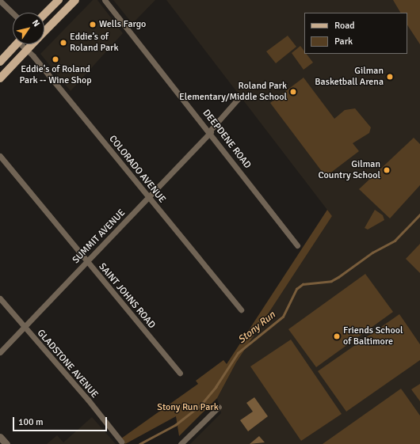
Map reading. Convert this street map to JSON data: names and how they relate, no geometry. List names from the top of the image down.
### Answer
{
  "streets": {
    "street": [
      "DEEPDENE ROAD",
      "COLORADO AVENUE",
      "SUMMIT AVENUE",
      "SAINT JOHNS ROAD",
      "GLADSTONE AVENUE"
    ]
  },
  "crossings": [
    ["DEEPDENE ROAD", "SUMMIT AVENUE"],
    ["COLORADO AVENUE", "SUMMIT AVENUE"],
    ["SUMMIT AVENUE", "SAINT JOHNS ROAD"],
    ["SUMMIT AVENUE", "GLADSTONE AVENUE"]
  ],
  "water": ["Stony Run"],
  "parks": ["Stony Run Park"],
  "places": [
    "Wells Fargo",
    "Eddie’s of Roland Park",
    "Eddie's of Roland Park -- Wine Shop",
    "Gilman Basketball Arena",
    "Roland Park Elementary/Middle School",
    "Gilman Country School",
    "Friends School of Baltimore"
  ],
  "legend": ["Road", "Park"],
  "scale_bar": "100 m",
  "north": "top right"
}
